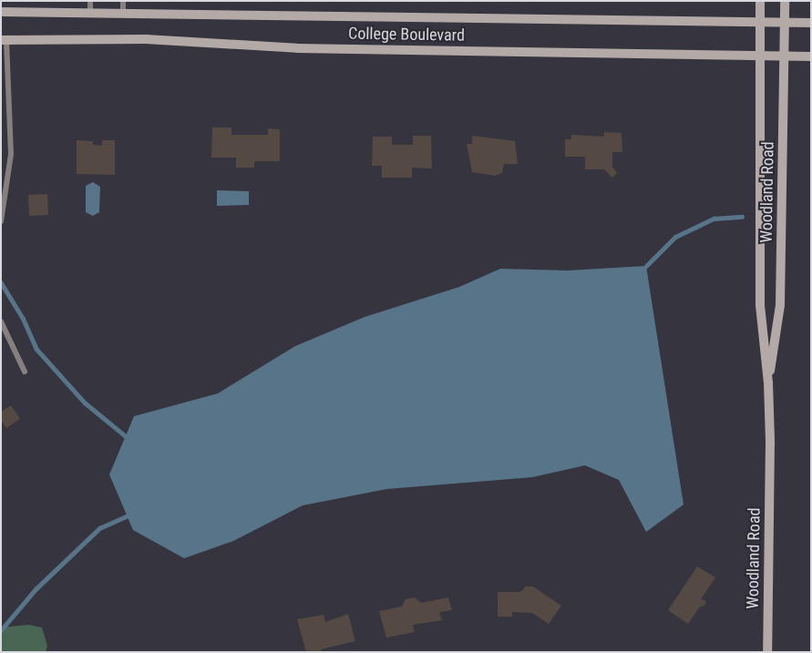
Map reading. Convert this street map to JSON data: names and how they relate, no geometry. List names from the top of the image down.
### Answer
{
  "streets": {
    "main road": ["College Boulevard", "Woodland Road"]
  },
  "crossings": [
    ["College Boulevard", "Woodland Road"]
  ]
}
